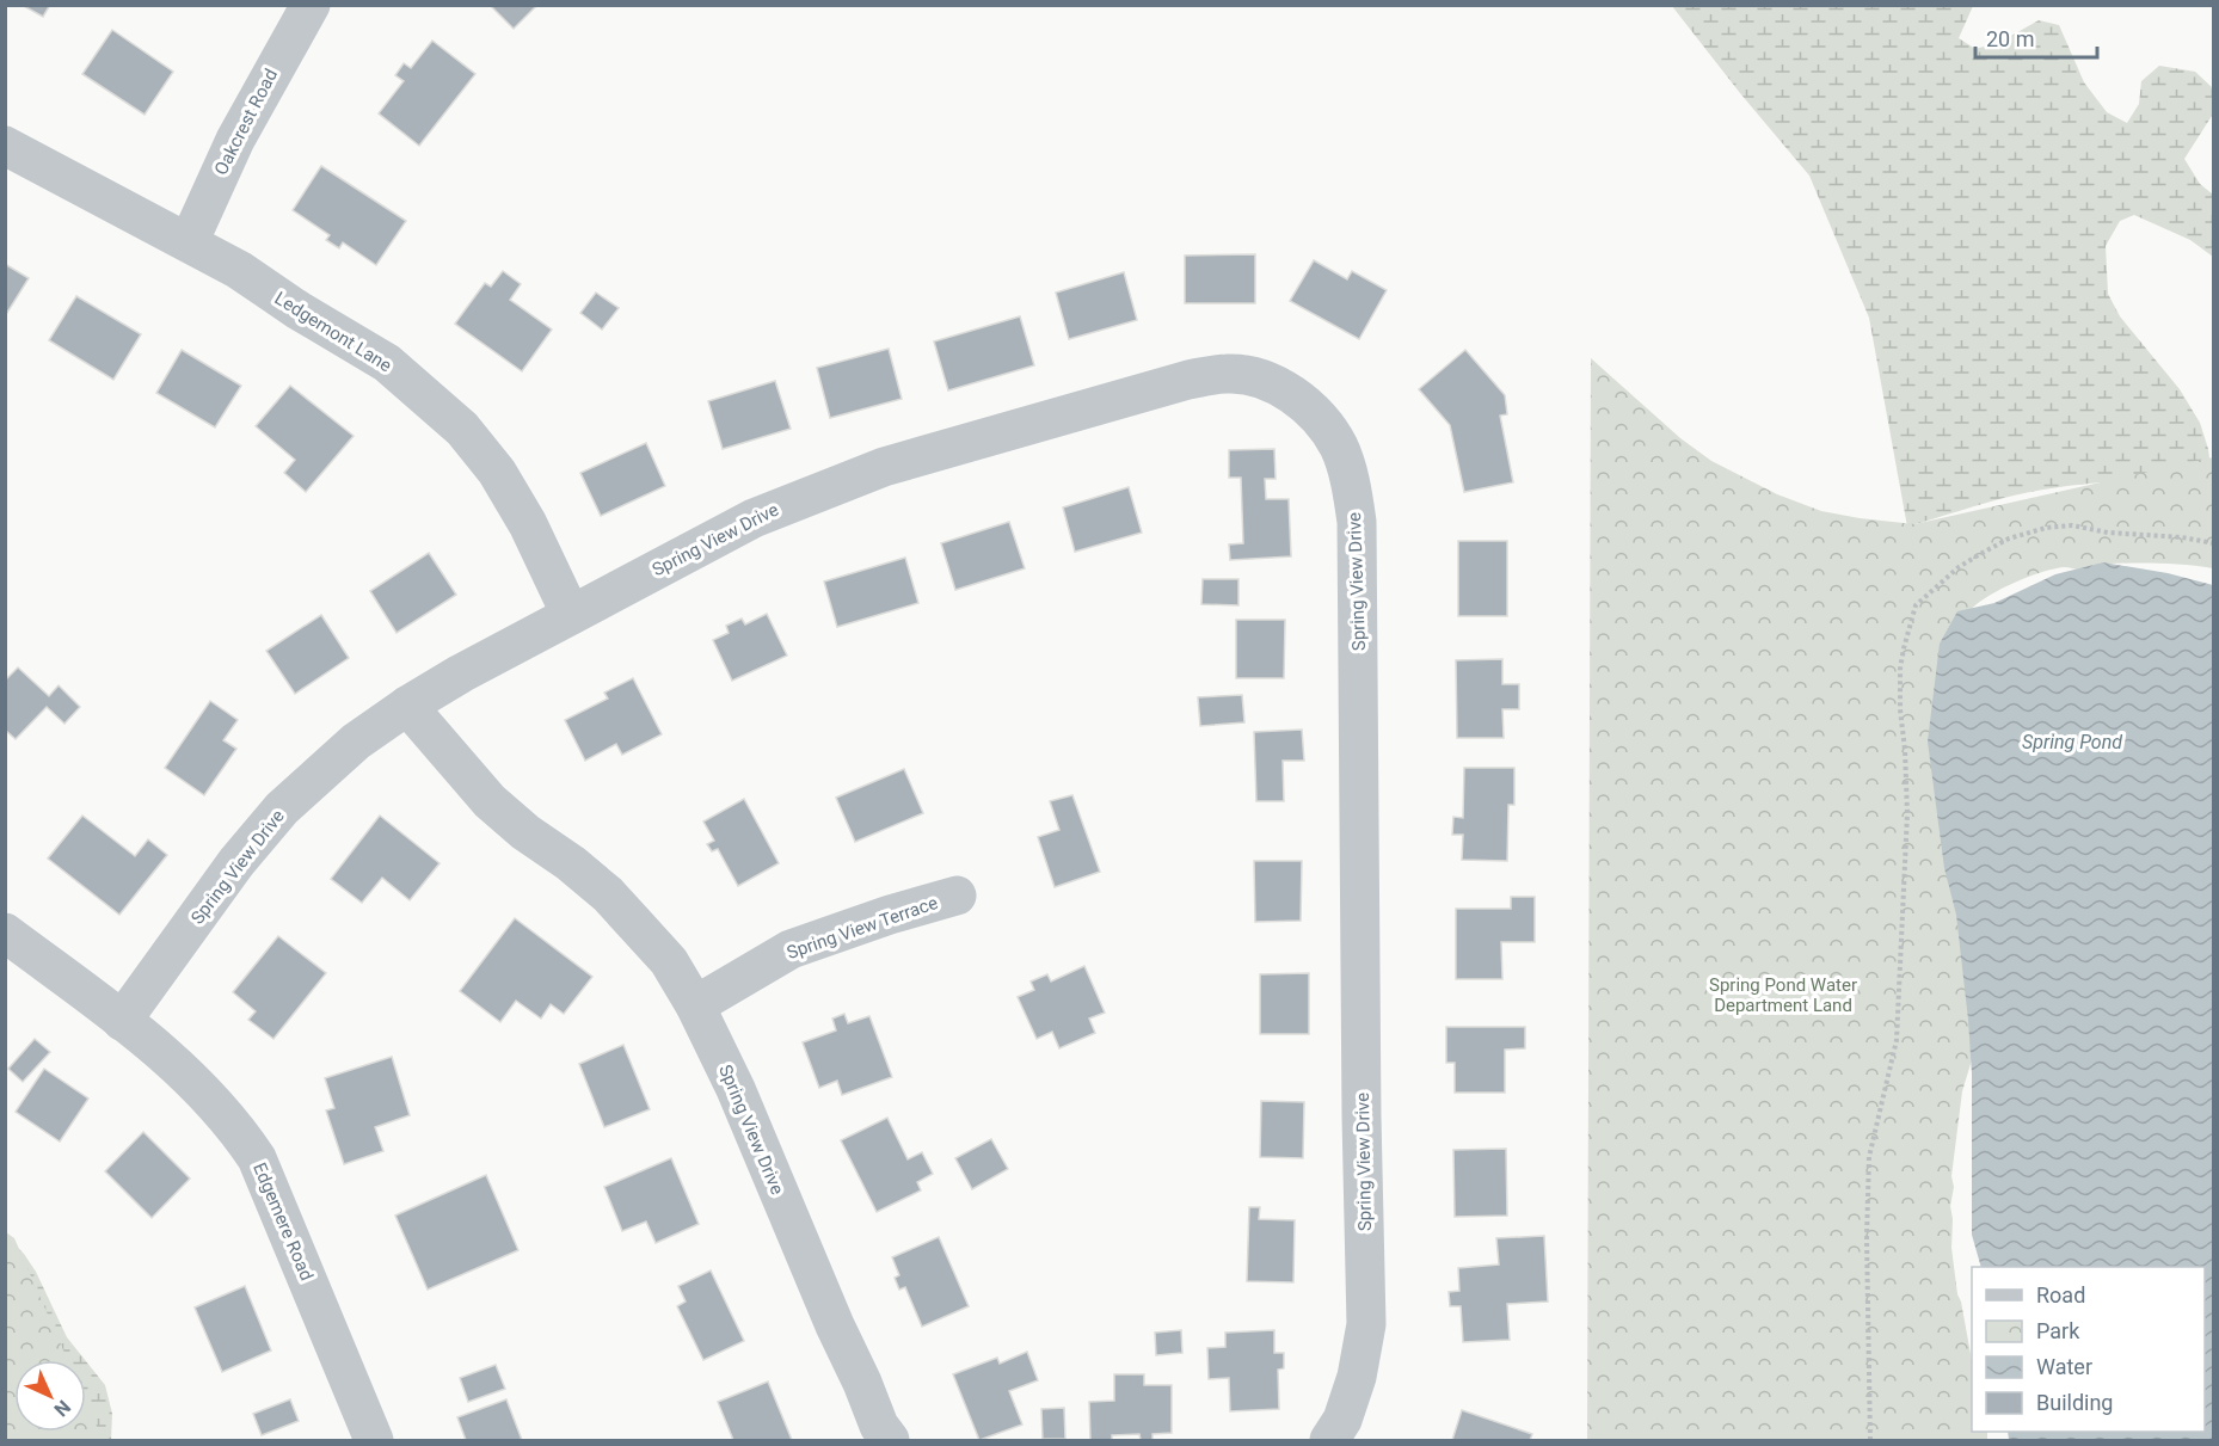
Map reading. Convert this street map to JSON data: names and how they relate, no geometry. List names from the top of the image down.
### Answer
{
  "streets": {
    "street": [
      "Oakcrest Road",
      "Ledgemont Lane",
      "Spring View Drive",
      "Spring View Terrace",
      "Edgemere Road"
    ]
  },
  "crossings": [
    ["Oakcrest Road", "Ledgemont Lane"],
    ["Ledgemont Lane", "Spring View Drive"],
    ["Spring View Drive", "Spring View Terrace"],
    ["Spring View Drive", "Edgemere Road"]
  ],
  "water": ["Spring Pond"],
  "parks": ["Spring Pond Water Department Land"],
  "legend": [
    "Road",
    "Park",
    "Water",
    "Building"
  ],
  "scale_bar": "20 m",
  "north": "bottom right"
}
